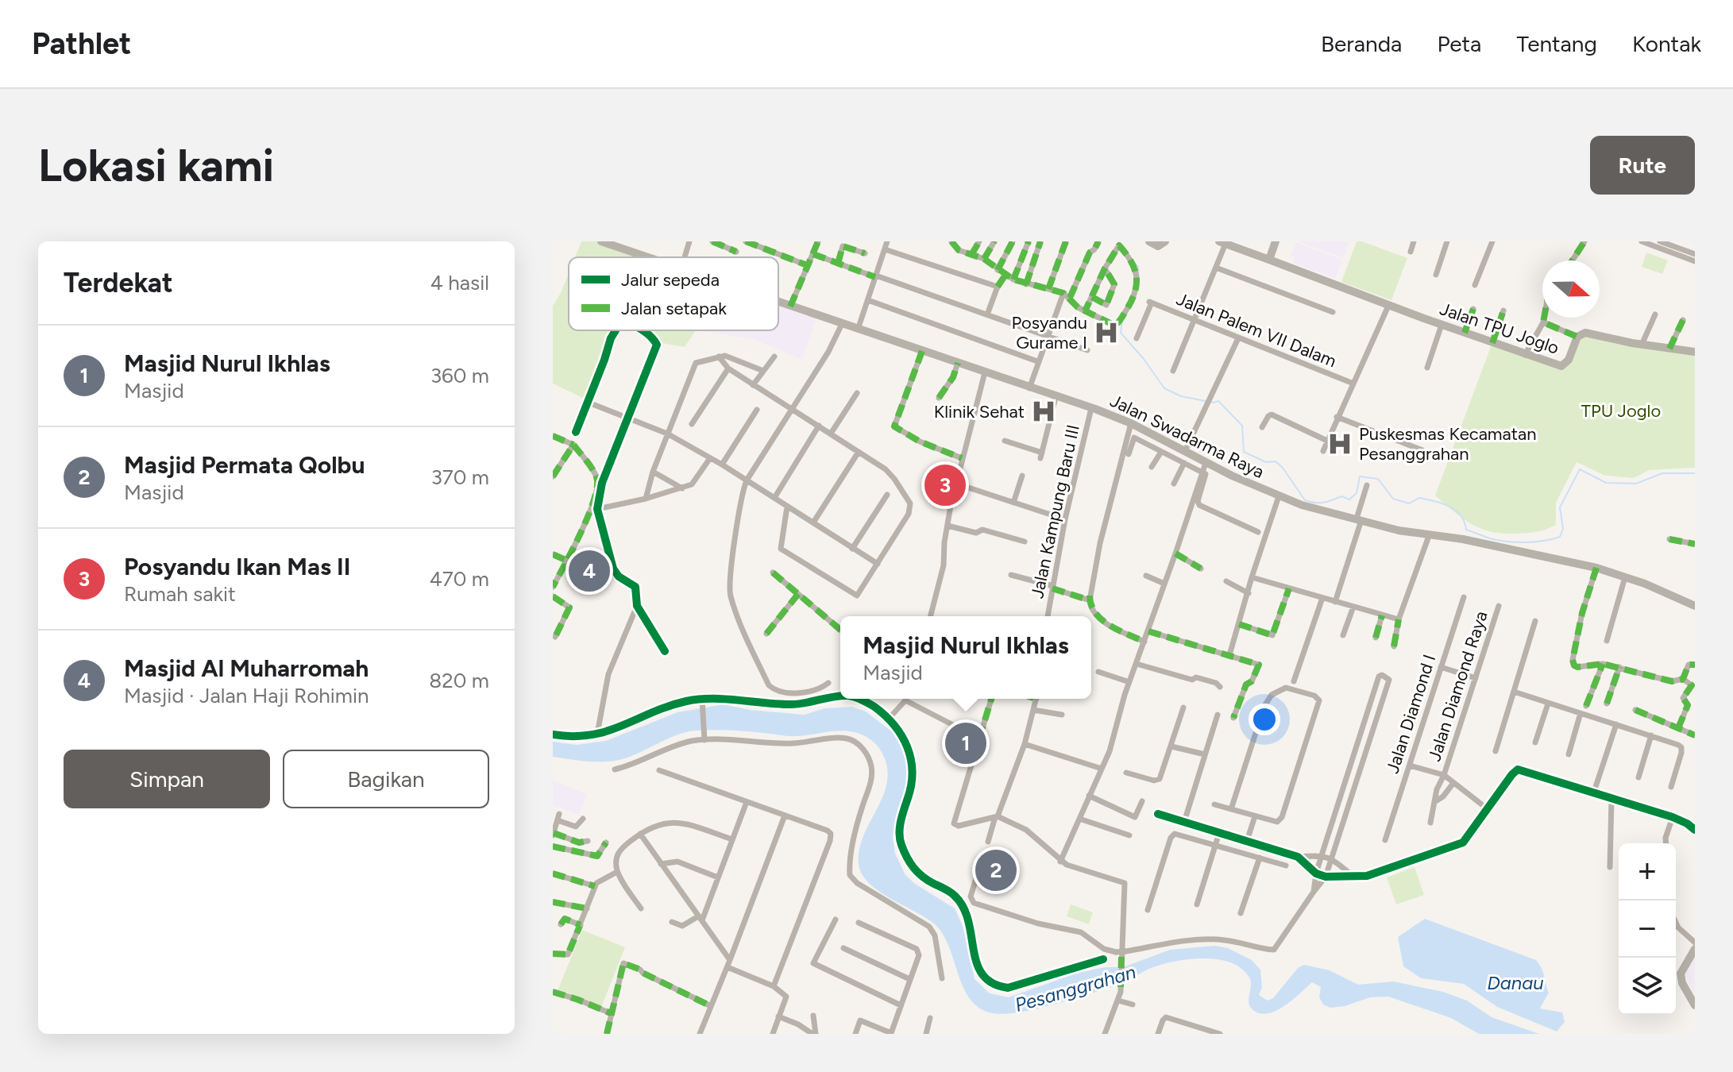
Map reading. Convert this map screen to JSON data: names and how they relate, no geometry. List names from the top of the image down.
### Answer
{
  "streets": {
    "main road": ["Jalan TPU Joglo", "Jalan Swadarma Raya"],
    "street": [
      "Jalan Palem VII Dalam",
      "Jalan Kampung Baru III",
      "Jalan Diamond Raya",
      "Jalan Diamond I"
    ]
  },
  "crossings": [
    ["Jalan Swadarma Raya", "Jalan Kampung Baru III"],
    ["Jalan Diamond Raya", "Jalan Diamond I"]
  ],
  "water": ["Danau", "Pesanggrahan"],
  "parks": ["TPU Joglo"],
  "places": {
    "hospital": ["Posyandu Gurame I", "Klinik Sehat", "Puskesmas Kecamatan Pesanggrahan"]
  },
  "legend": ["Jalur sepeda", "Jalan setapak"],
  "north": "right",
  "page": {
    "header": "Pathlet",
    "nav": [
      "Beranda",
      "Peta",
      "Tentang",
      "Kontak"
    ],
    "buttons": [
      "Rute",
      ["Simpan", "Bagikan"]
    ],
    "title": "Lokasi kami",
    "heading": ["Terdekat", "4 hasil"],
    "list": [
      {
        "mark": "1",
        "name": "Masjid Nurul Ikhlas",
        "note": "Masjid",
        "value": "360 m"
      },
      {
        "mark": "2",
        "name": "Masjid Permata Qolbu",
        "note": "Masjid",
        "value": "370 m"
      },
      {
        "mark": "3",
        "name": "Posyandu Ikan Mas II",
        "note": "Rumah sakit",
        "value": "470 m"
      },
      {
        "mark": "4",
        "name": "Masjid Al Muharromah",
        "note": "Masjid · Jalan Haji Rohimin",
        "value": "820 m"
      }
    ],
    "pins": [
      "3",
      "4",
      "1",
      "2"
    ],
    "popup": ["Masjid Nurul Ikhlas", "Masjid"],
    "map_buttons": ["+", "−"]
  }
}
